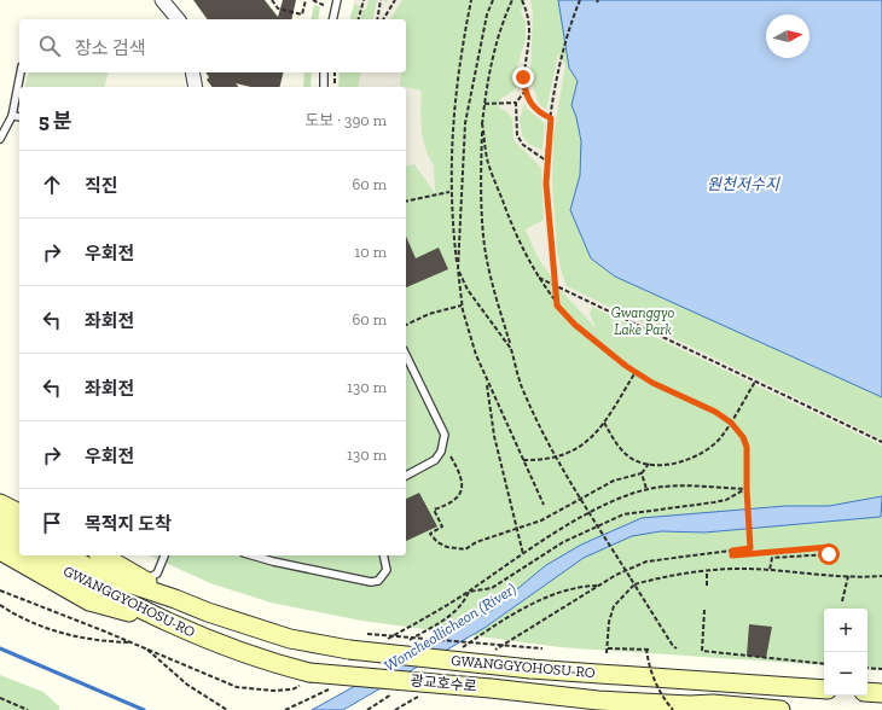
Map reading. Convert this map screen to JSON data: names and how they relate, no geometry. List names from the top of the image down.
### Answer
{
  "streets": {
    "main road": ["GWANGGYOHOSU-RO", "광교호수로"]
  },
  "crossings": [
    ["GWANGGYOHOSU-RO", "광교호수로"]
  ],
  "water": ["원천저수지", "Woncheollicheon (River)"],
  "parks": ["Gwanggyo Lake Park"],
  "north": "right",
  "page": {
    "search": "장소 검색",
    "heading": ["5 분", "도보 · 390 m"],
    "list": [
      ["직진", "60 m"],
      ["우회전", "10 m"],
      ["좌회전", "60 m"],
      ["좌회전", "130 m"],
      ["우회전", "130 m"],
      "목적지 도착"
    ],
    "map_buttons": ["+", "−"]
  }
}
